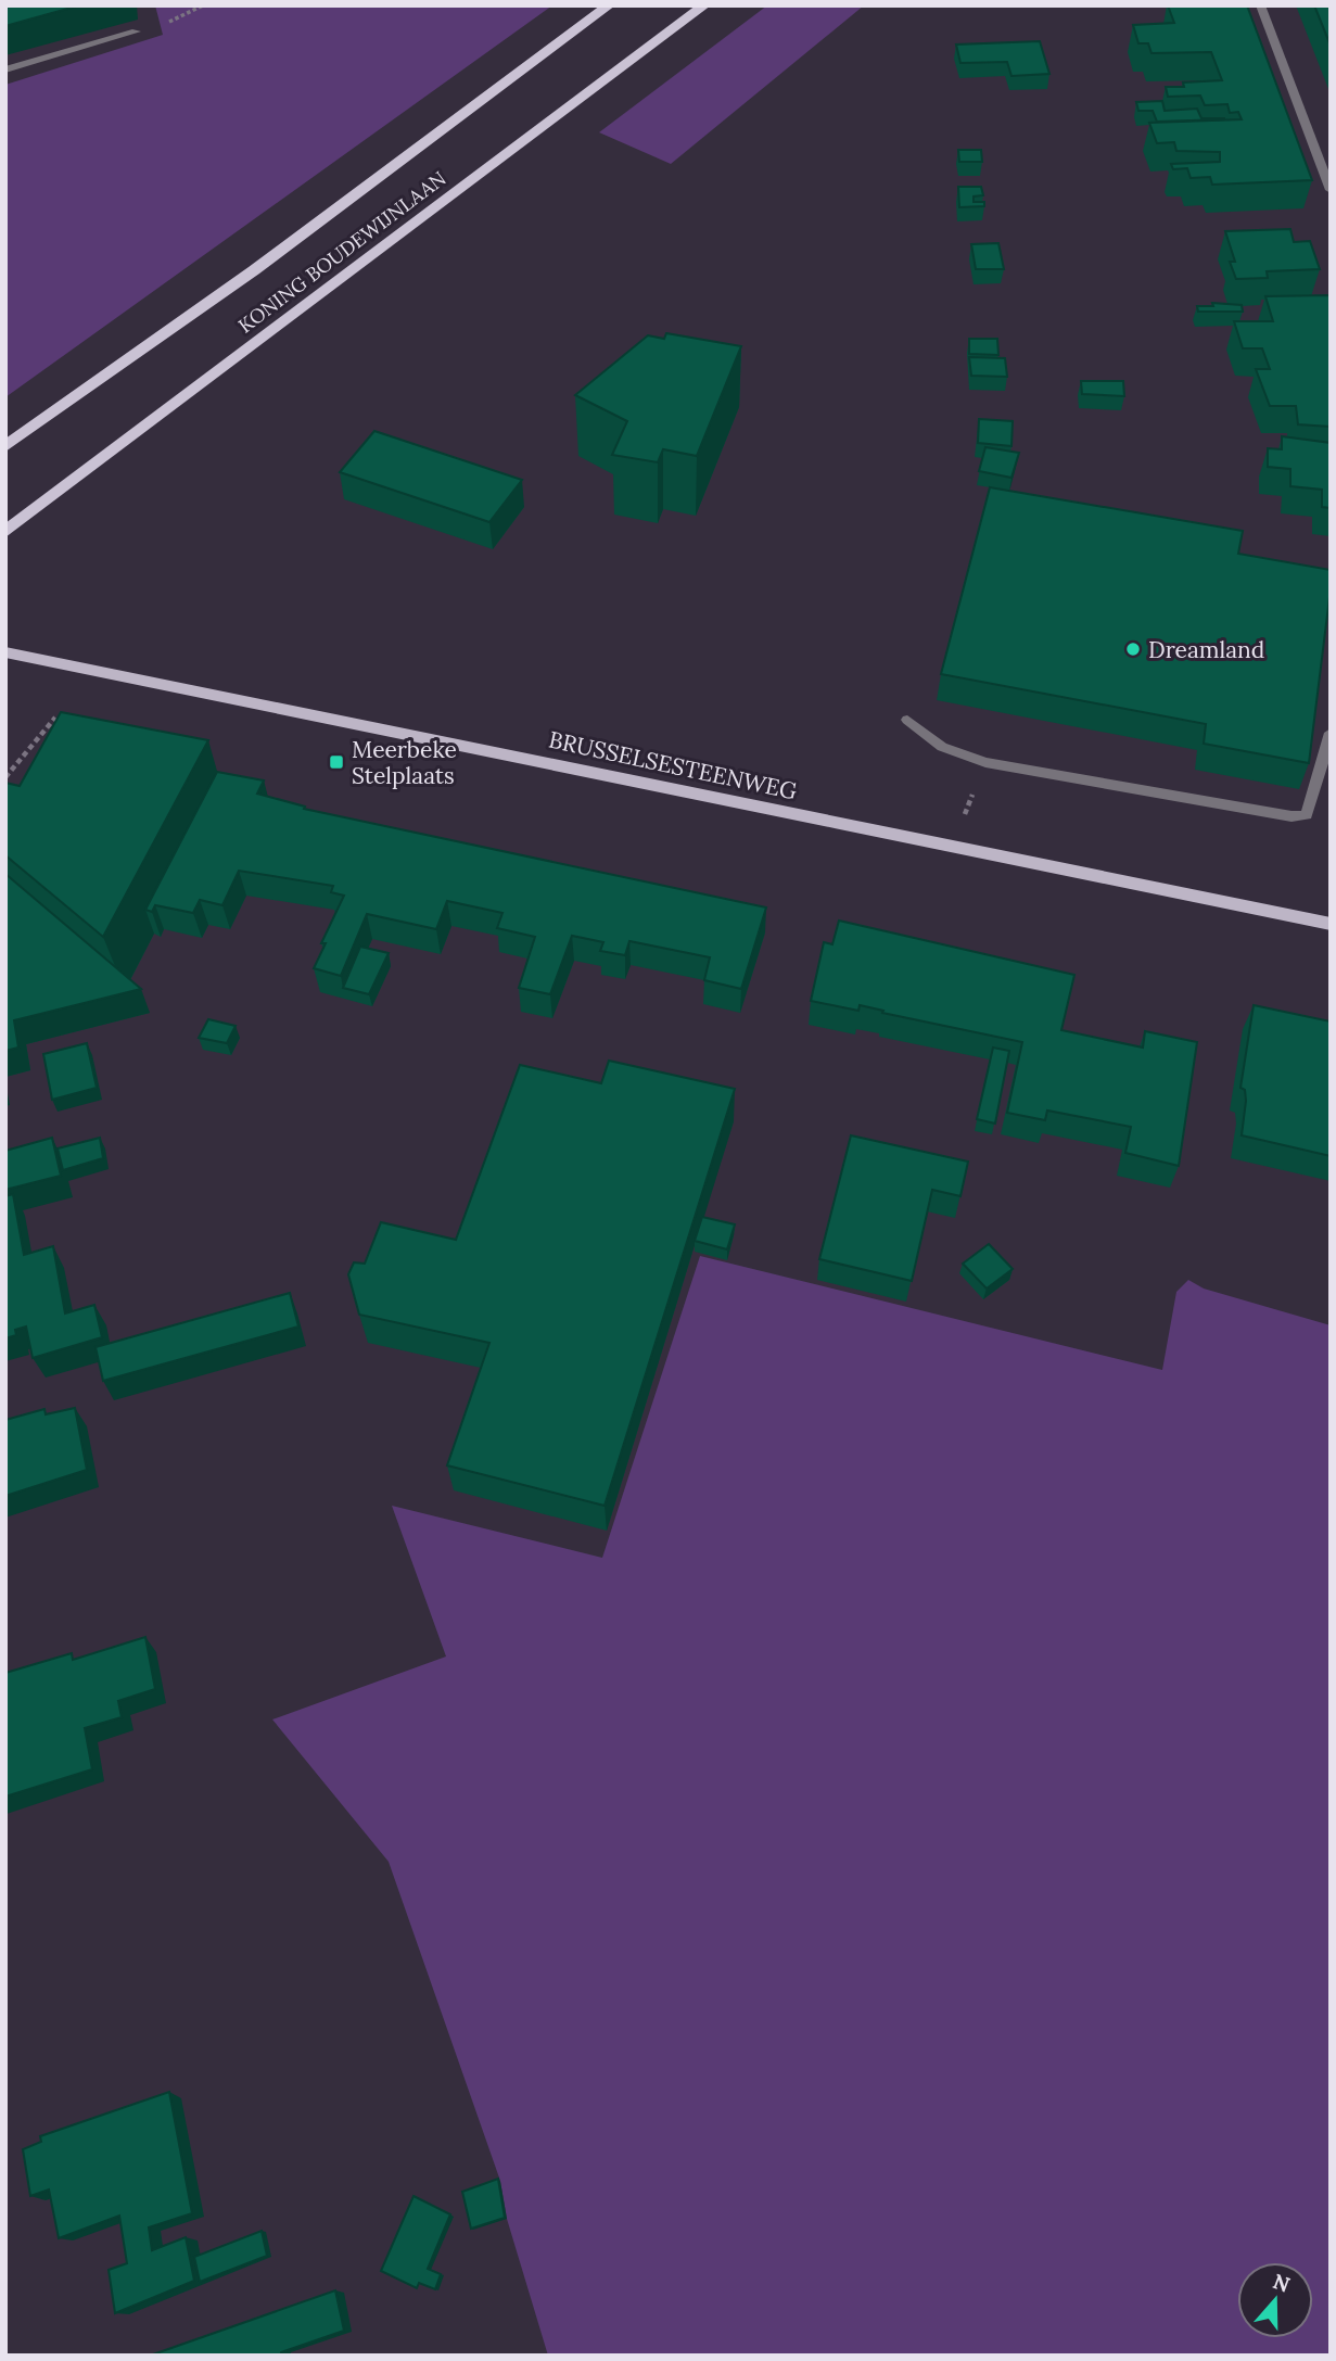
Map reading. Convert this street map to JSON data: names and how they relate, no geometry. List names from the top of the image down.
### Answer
{
  "streets": {
    "highway": ["KONING BOUDEWIJNLAAN"],
    "main road": ["BRUSSELSESTEENWEG"]
  },
  "places": {
    "other": ["Dreamland"],
    "transit": ["Meerbeke Stelplaats"]
  },
  "north": "top"
}
